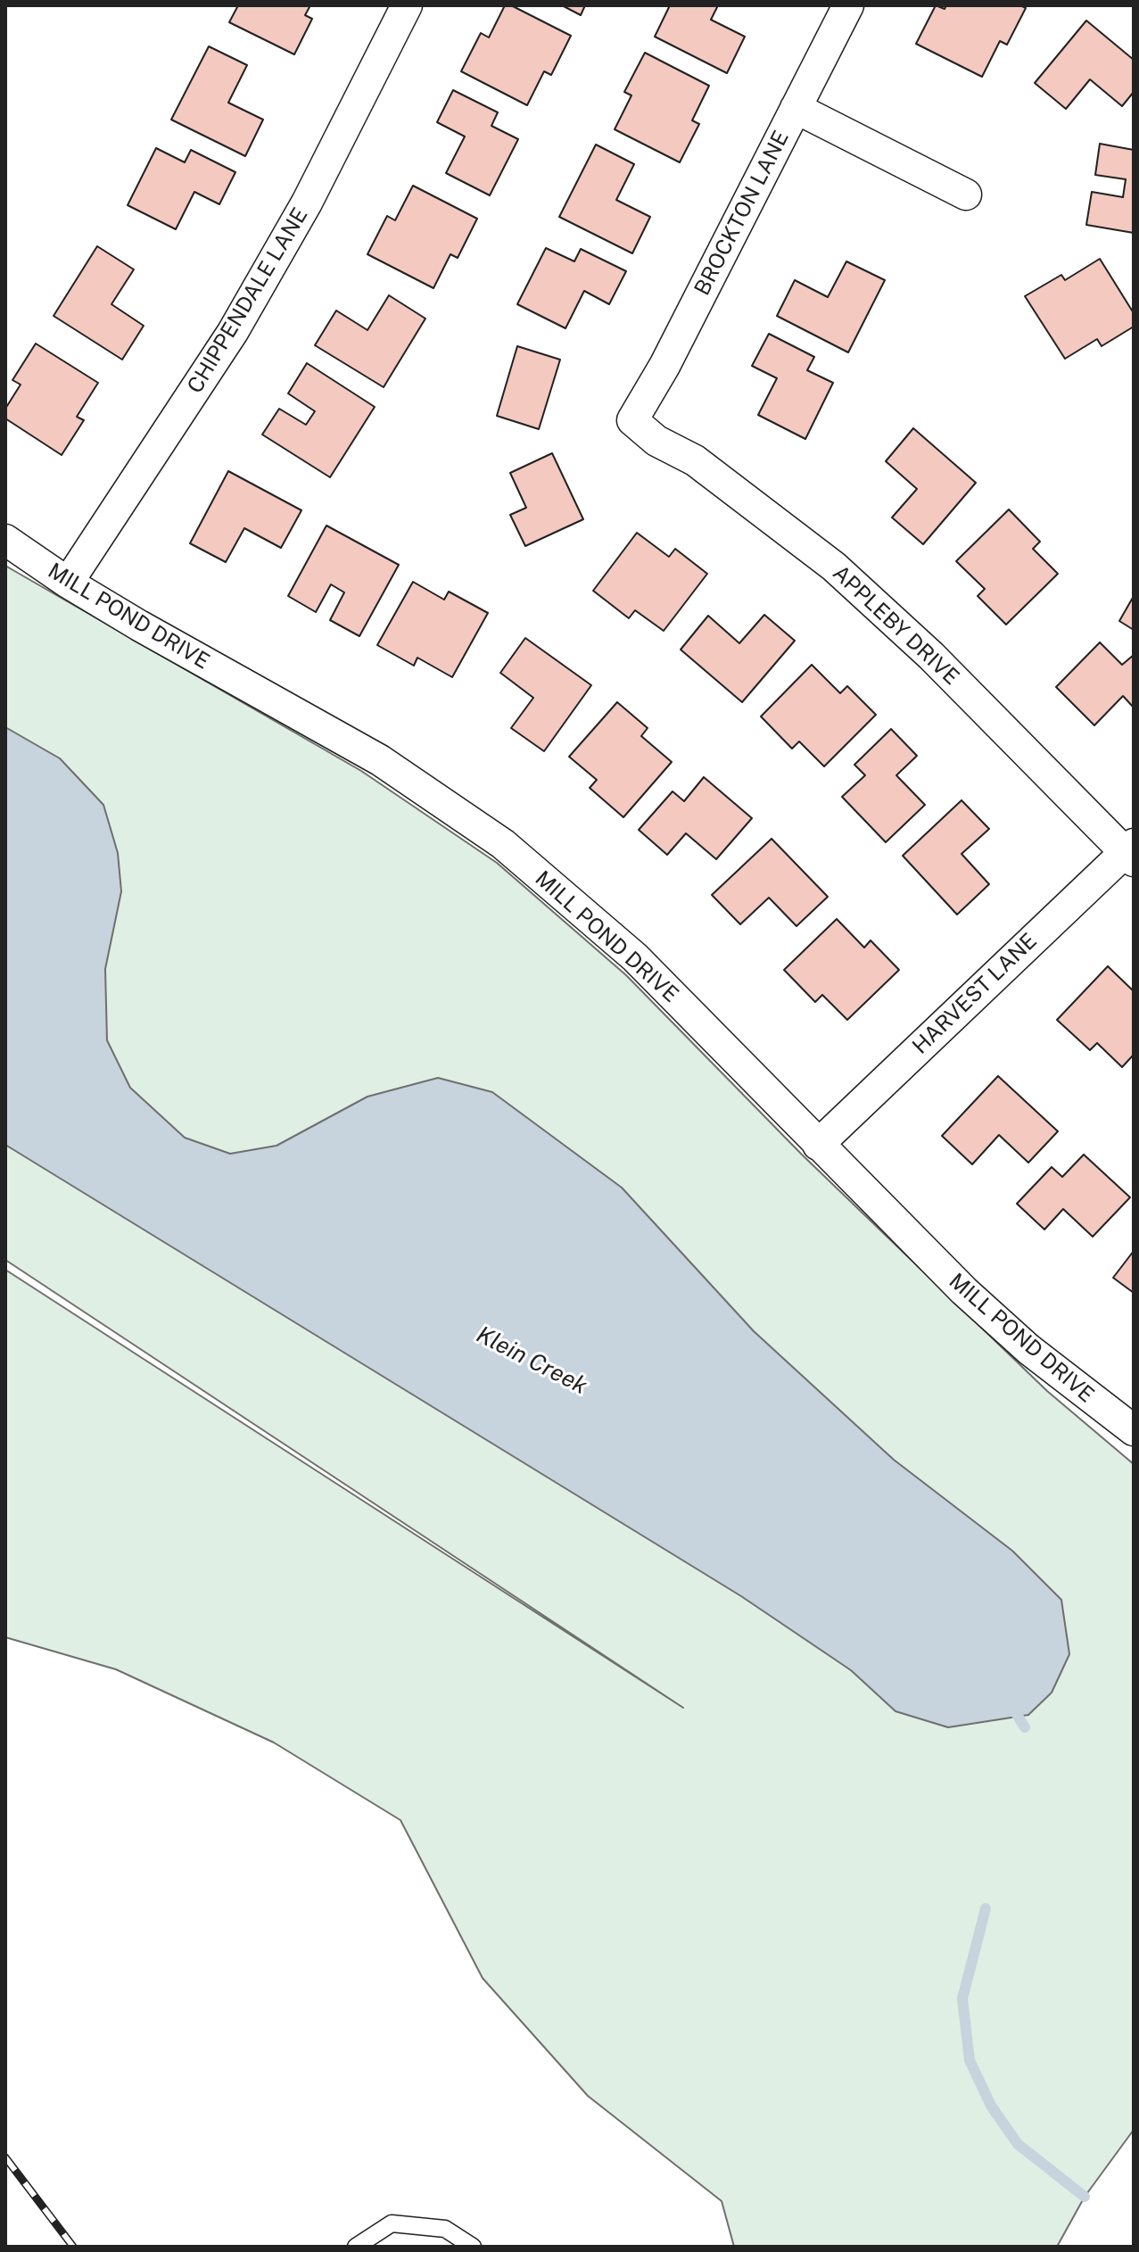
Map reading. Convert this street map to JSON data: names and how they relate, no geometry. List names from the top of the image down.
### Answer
{
  "streets": {
    "street": [
      "BROCKTON LANE",
      "CHIPPENDALE LANE",
      "MILL POND DRIVE",
      "APPLEBY DRIVE",
      "HARVEST LANE"
    ]
  },
  "crossings": [
    ["BROCKTON LANE", "APPLEBY DRIVE"],
    ["CHIPPENDALE LANE", "MILL POND DRIVE"],
    ["MILL POND DRIVE", "HARVEST LANE"],
    ["APPLEBY DRIVE", "HARVEST LANE"]
  ],
  "water": ["Klein Creek"]
}
